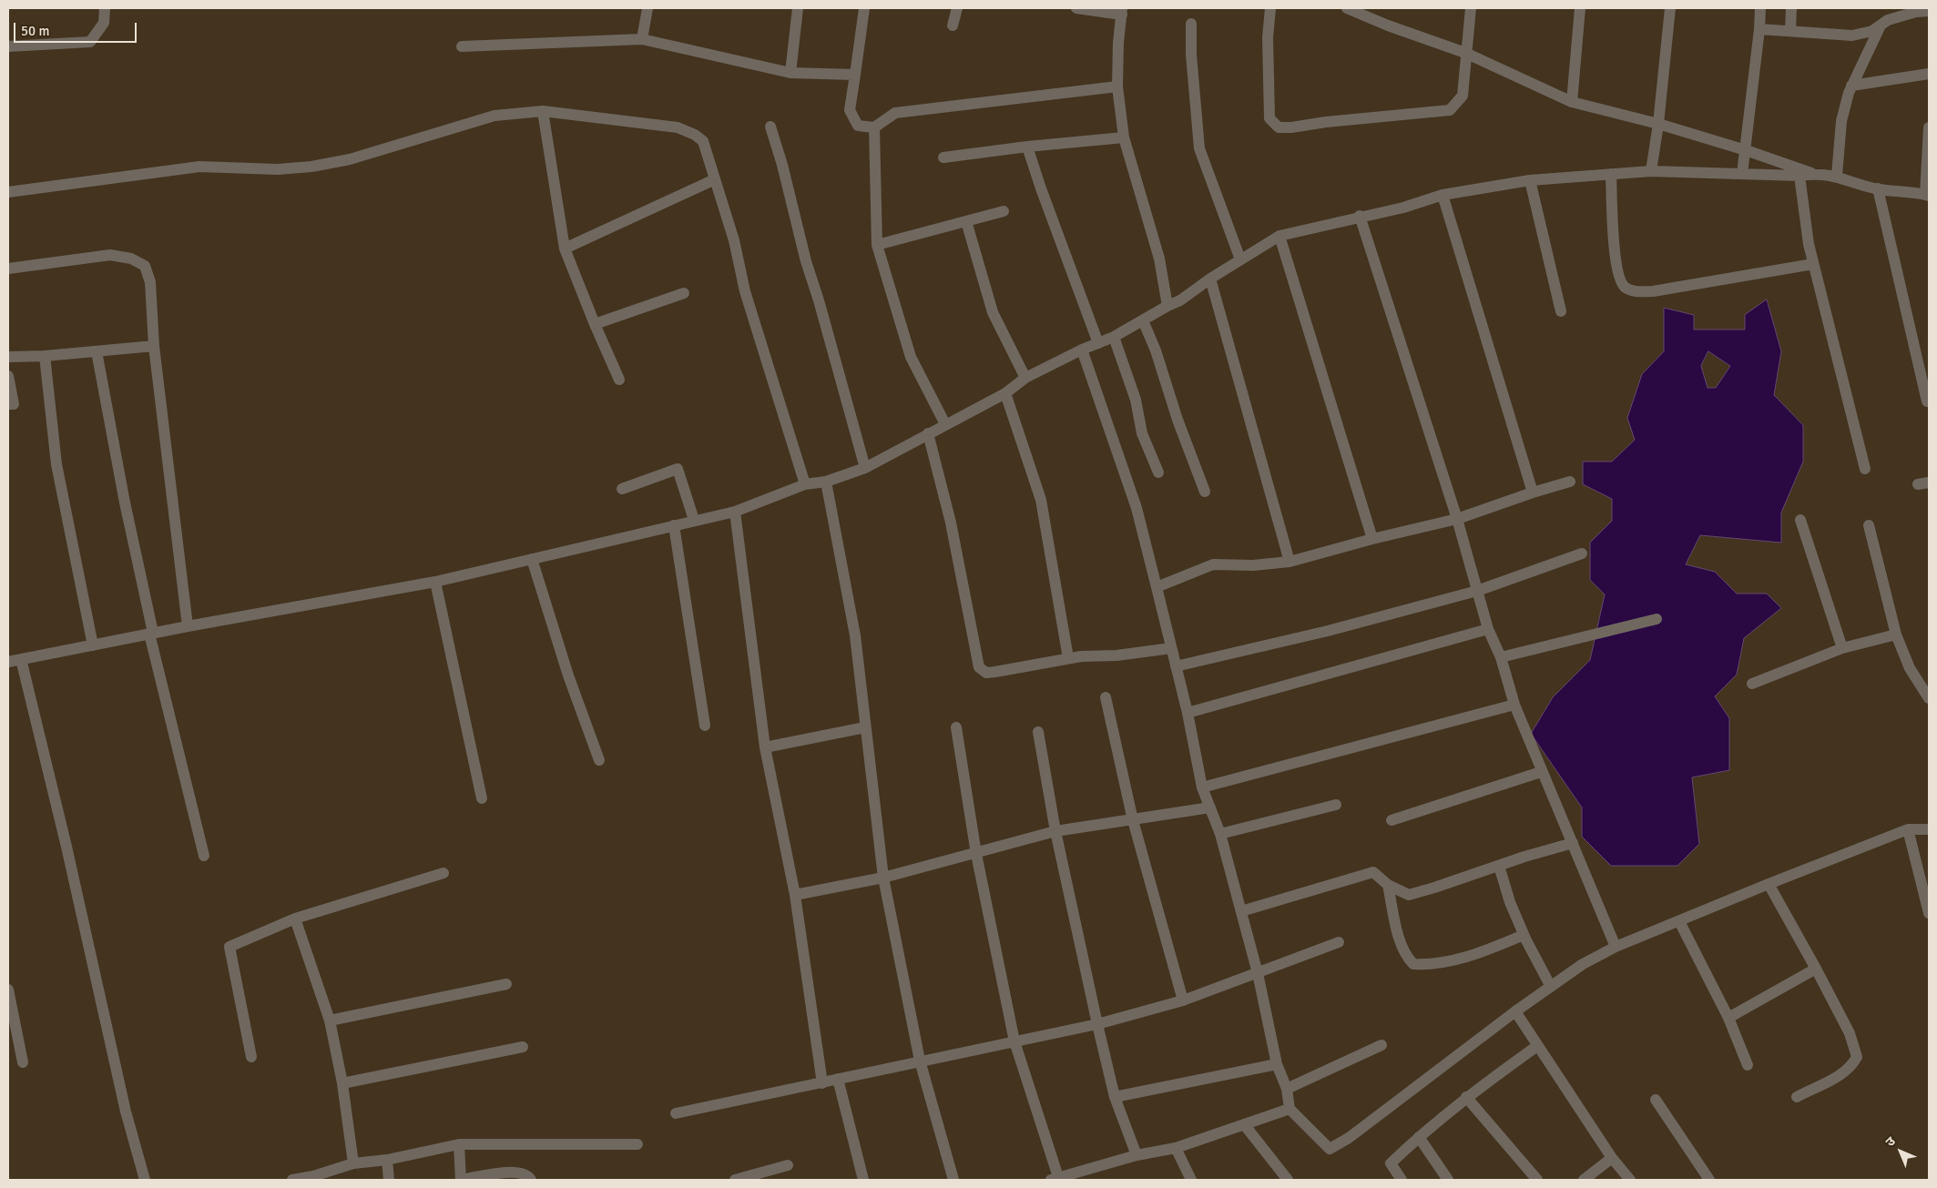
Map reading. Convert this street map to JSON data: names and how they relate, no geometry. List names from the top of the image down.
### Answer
{
  "scale_bar": "50 m",
  "north": "top left"
}
